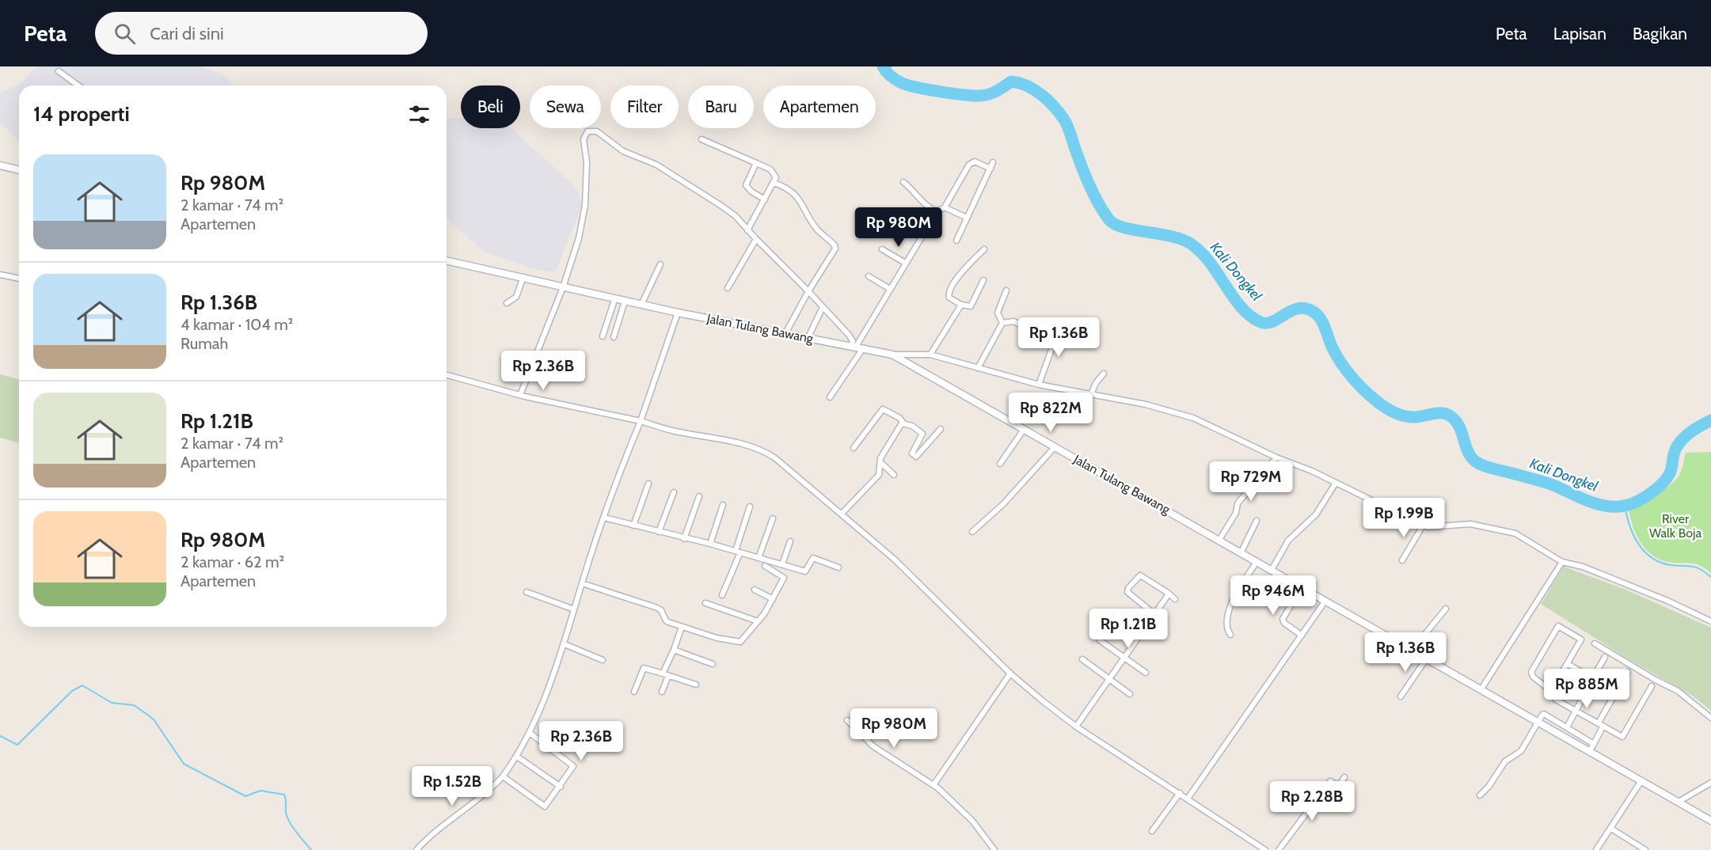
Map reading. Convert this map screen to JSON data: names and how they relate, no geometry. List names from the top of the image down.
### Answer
{
  "streets": {
    "street": ["Jalan Tulang Bawang"]
  },
  "water": ["Kali Dongkel"],
  "parks": ["River Walk Boja"],
  "page": {
    "header": "Peta",
    "search": "Cari di sini",
    "nav": ["Peta", "Lapisan", "Bagikan"],
    "chip": [
      "Beli",
      "Sewa",
      "Filter",
      "Baru",
      "Apartemen"
    ],
    "heading": "14 properti",
    "list": [
      {
        "name": "Rp 980M",
        "note": "2 kamar · 74 m² · Apartemen"
      },
      {
        "name": "Rp 1.36B",
        "note": "4 kamar · 104 m² · Rumah"
      },
      {
        "name": "Rp 1.21B",
        "note": "2 kamar · 74 m² · Apartemen"
      },
      {
        "name": "Rp 980M",
        "note": "2 kamar · 62 m² · Apartemen"
      }
    ],
    "price": [
      "Rp 980M",
      "Rp 1.36B",
      "Rp 2.36B",
      "Rp 822M",
      "Rp 729M",
      "Rp 1.99B",
      "Rp 946M",
      "Rp 1.21B",
      "Rp 1.36B",
      "Rp 885M",
      "Rp 980M",
      "Rp 2.36B",
      "Rp 1.52B",
      "Rp 2.28B"
    ]
  }
}
